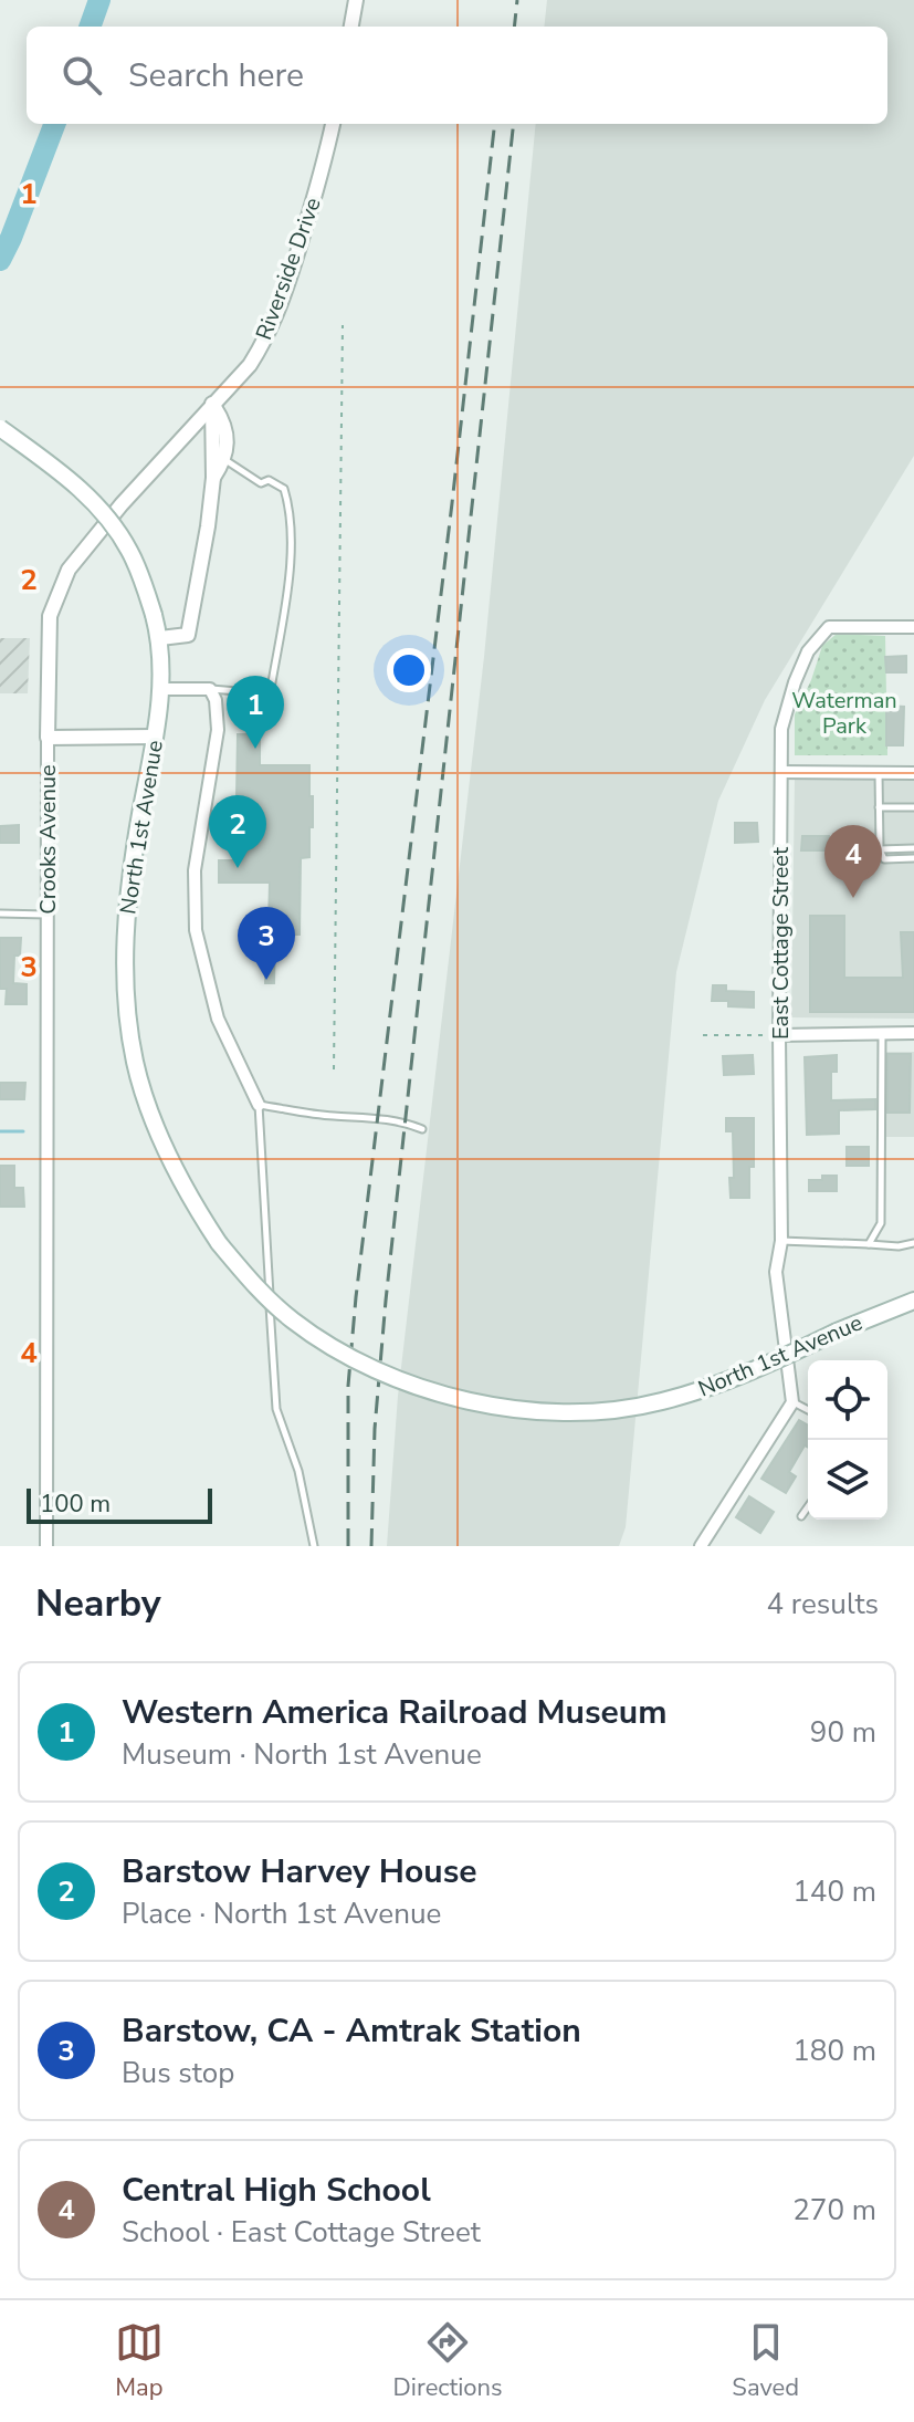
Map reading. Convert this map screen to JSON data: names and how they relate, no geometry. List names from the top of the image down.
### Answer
{
  "streets": {
    "main road": ["North 1st Avenue"],
    "street": ["Riverside Drive", "Crooks Avenue", "East Cottage Street"]
  },
  "crossings": [
    ["Riverside Drive", "Crooks Avenue"]
  ],
  "parks": ["Waterman Park"],
  "scale_bar": "100 m",
  "page": {
    "search": "Search here",
    "pins": [
      "1",
      "2",
      "4",
      "3"
    ],
    "scale": "100 m",
    "heading": ["Nearby", "4 results"],
    "list": [
      {
        "mark": "1",
        "name": "Western America Railroad Museum",
        "note": "Museum · North 1st Avenue",
        "value": "90 m"
      },
      {
        "mark": "2",
        "name": "Barstow Harvey House",
        "note": "Place · North 1st Avenue",
        "value": "140 m"
      },
      {
        "mark": "3",
        "name": "Barstow, CA - Amtrak Station",
        "note": "Bus stop",
        "value": "180 m"
      },
      {
        "mark": "4",
        "name": "Central High School",
        "note": "School · East Cottage Street",
        "value": "270 m"
      }
    ],
    "nav": ["Map", "Directions", "Saved"]
  },
  "grid": {
    "rows": [
      "1",
      "2",
      "3",
      "4"
    ]
  }
}
